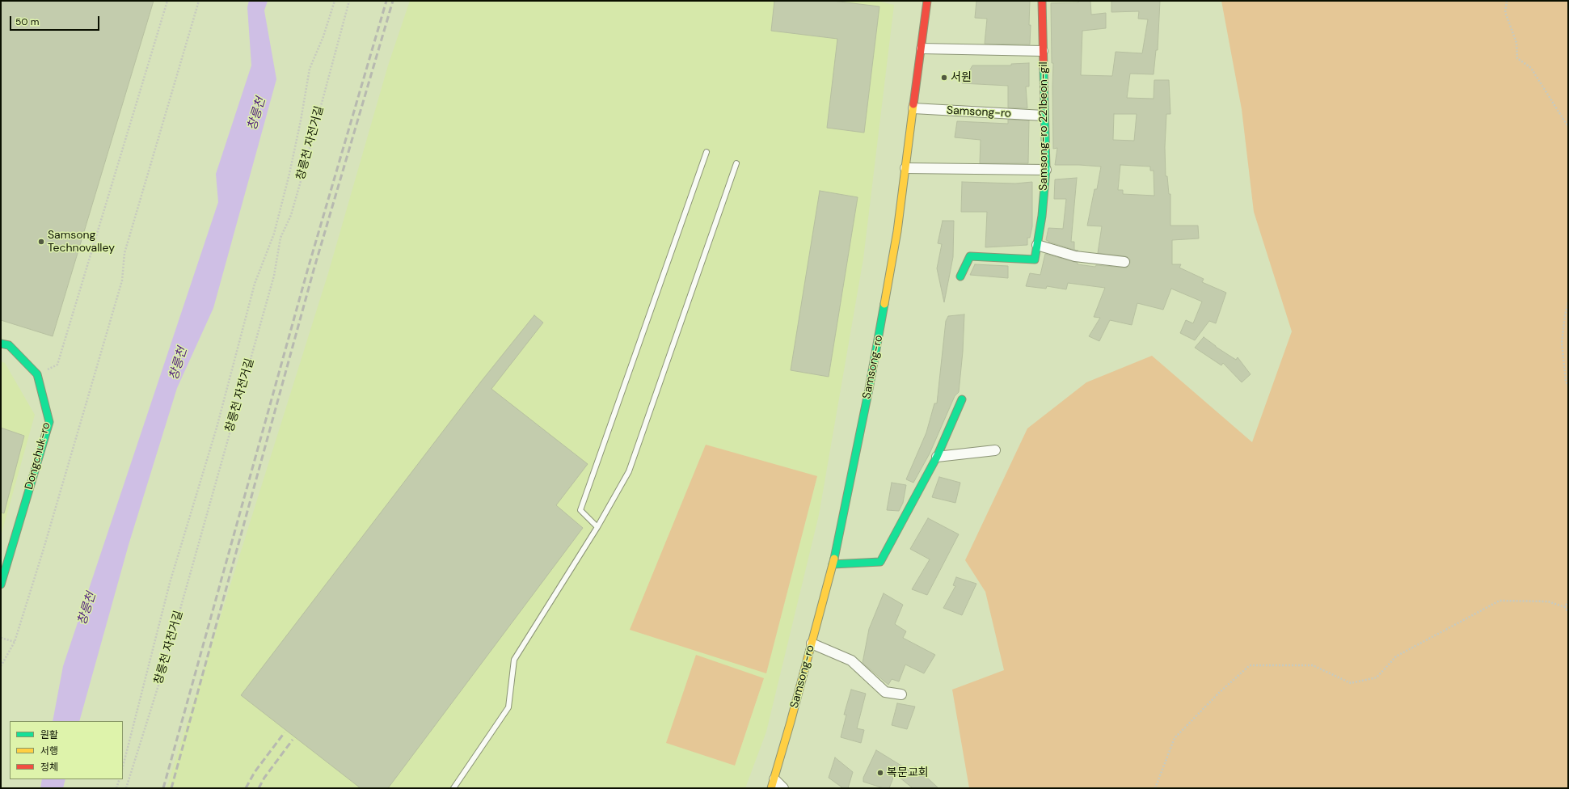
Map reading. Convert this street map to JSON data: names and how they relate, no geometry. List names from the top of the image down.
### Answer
{
  "streets": {
    "street": ["Samsong-ro", "Samsong-ro 221beon-gil", "Dongchuk-ro"],
    "path": ["창릉천 자전거길"]
  },
  "crossings": [
    ["Samsong-ro", "Samsong-ro 221beon-gil"]
  ],
  "water": ["창릉천"],
  "places": ["서원", "Samsong Technovalley", "복문교회"],
  "legend": ["원활", "서행", "정체"],
  "scale_bar": "50 m"
}
